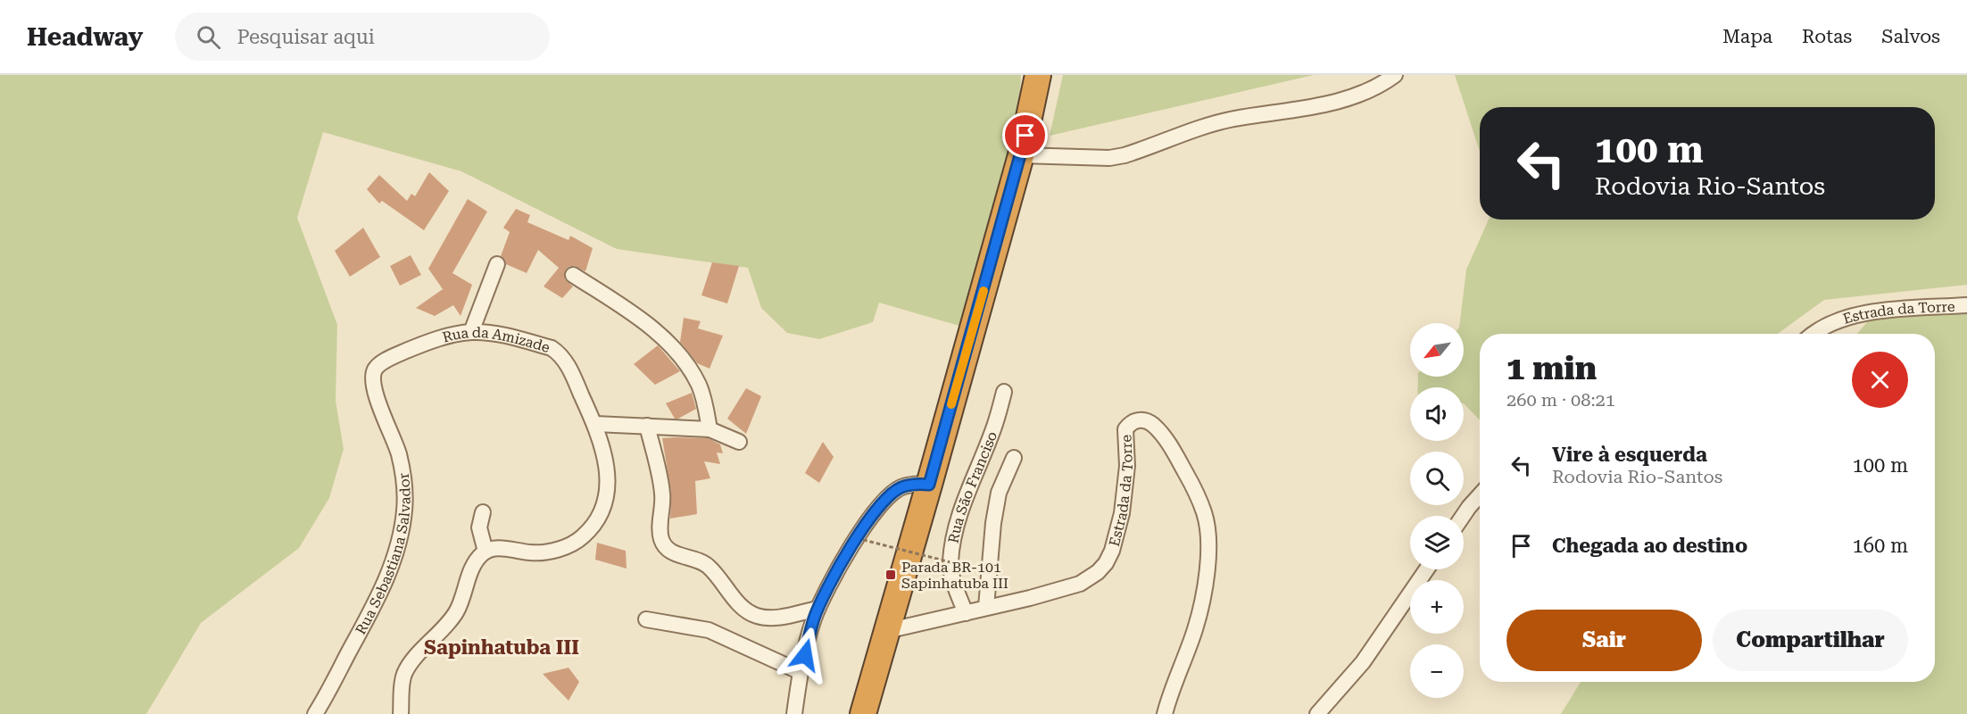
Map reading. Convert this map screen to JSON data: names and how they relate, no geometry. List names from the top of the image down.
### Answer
{
  "streets": {
    "street": [
      "Estrada da Torre",
      "Rua da Amizade",
      "Rua São Franciso",
      "Rua Sebastiana Salvador"
    ]
  },
  "crossings": [
    ["Estrada da Torre", "Rua São Franciso"],
    ["Rua da Amizade", "Rua Sebastiana Salvador"]
  ],
  "districts": ["Sapinhatuba III"],
  "places": {
    "transit": ["Parada BR-101 Sapinhatuba III"]
  },
  "north": "bottom left",
  "page": {
    "header": "Headway",
    "search": "Pesquisar aqui",
    "nav": ["Mapa", "Rotas", "Salvos"],
    "turn": ["100 m", "Rodovia Rio-Santos"],
    "map_buttons": ["+", "−"],
    "heading": ["1 min", "260 m · 08:21"],
    "list": [
      {
        "name": "Vire à esquerda",
        "note": "Rodovia Rio-Santos",
        "value": "100 m"
      },
      {
        "name": "Chegada ao destino",
        "value": "160 m"
      }
    ],
    "buttons": ["Sair", "Compartilhar"]
  }
}
